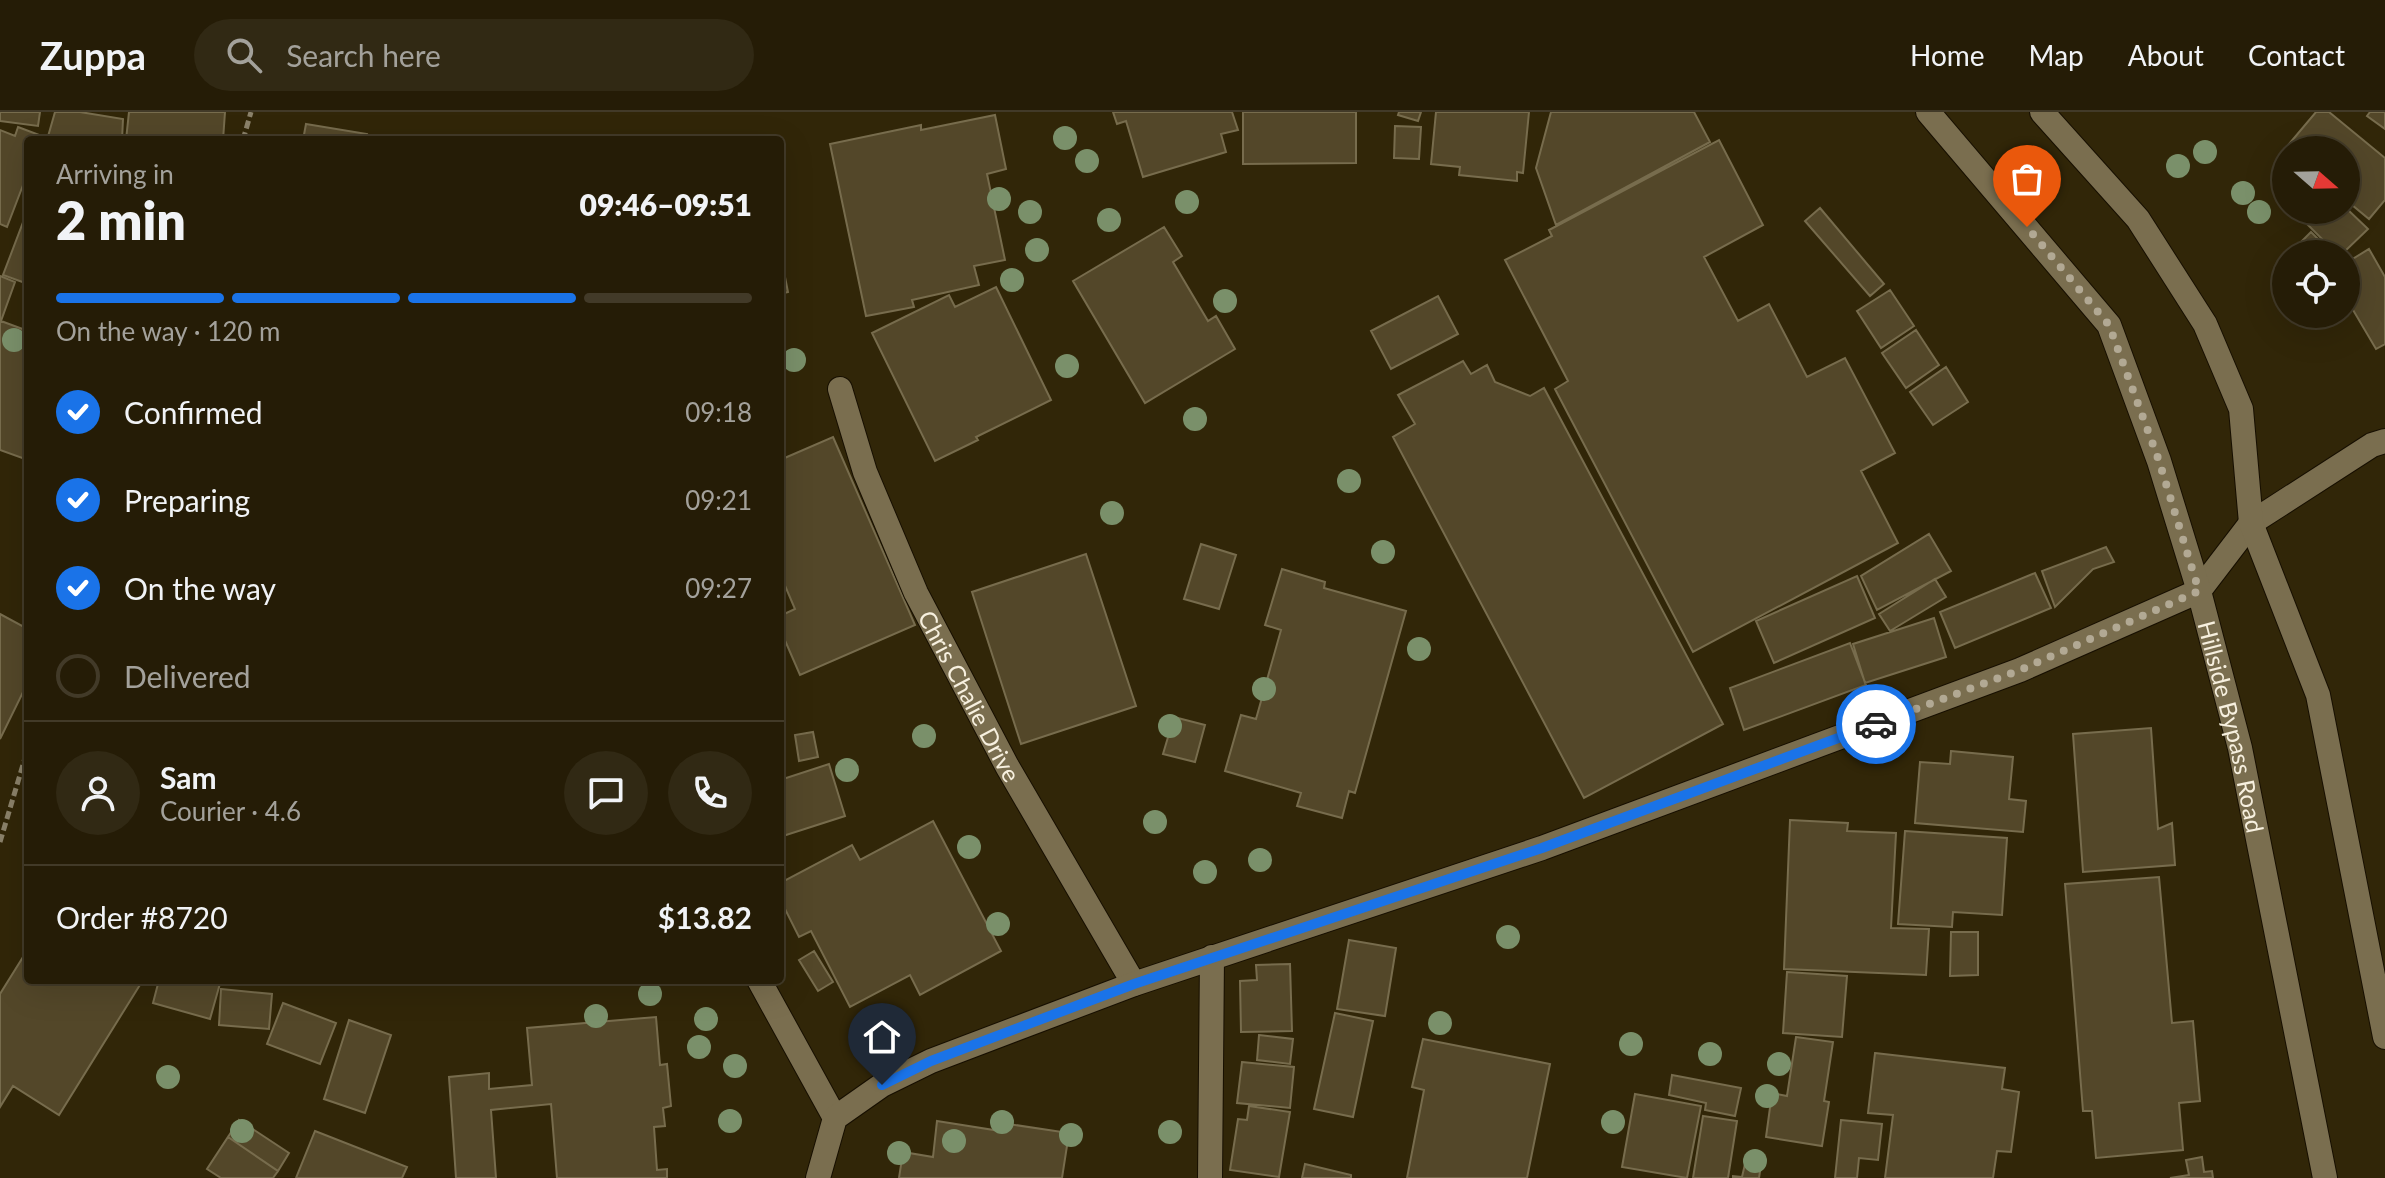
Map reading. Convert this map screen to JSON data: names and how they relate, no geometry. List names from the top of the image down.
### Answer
{
  "streets": {
    "street": ["Chris Chalie Drive", "Hillside Bypass Road"]
  },
  "north": "right",
  "page": {
    "header": "Zuppa",
    "search": "Search here",
    "nav": [
      "Home",
      "Map",
      "About",
      "Contact"
    ],
    "heading": ["2 min", "Arriving in", "09:46–09:51"],
    "panel": [
      "Sam",
      "Courier · 4.6",
      "Order #8720",
      "$13.82"
    ],
    "bar": "On the way · 120 m",
    "list": [
      ["Confirmed", "09:18"],
      ["Preparing", "09:21"],
      ["On the way", "09:27"],
      "Delivered"
    ]
  }
}
